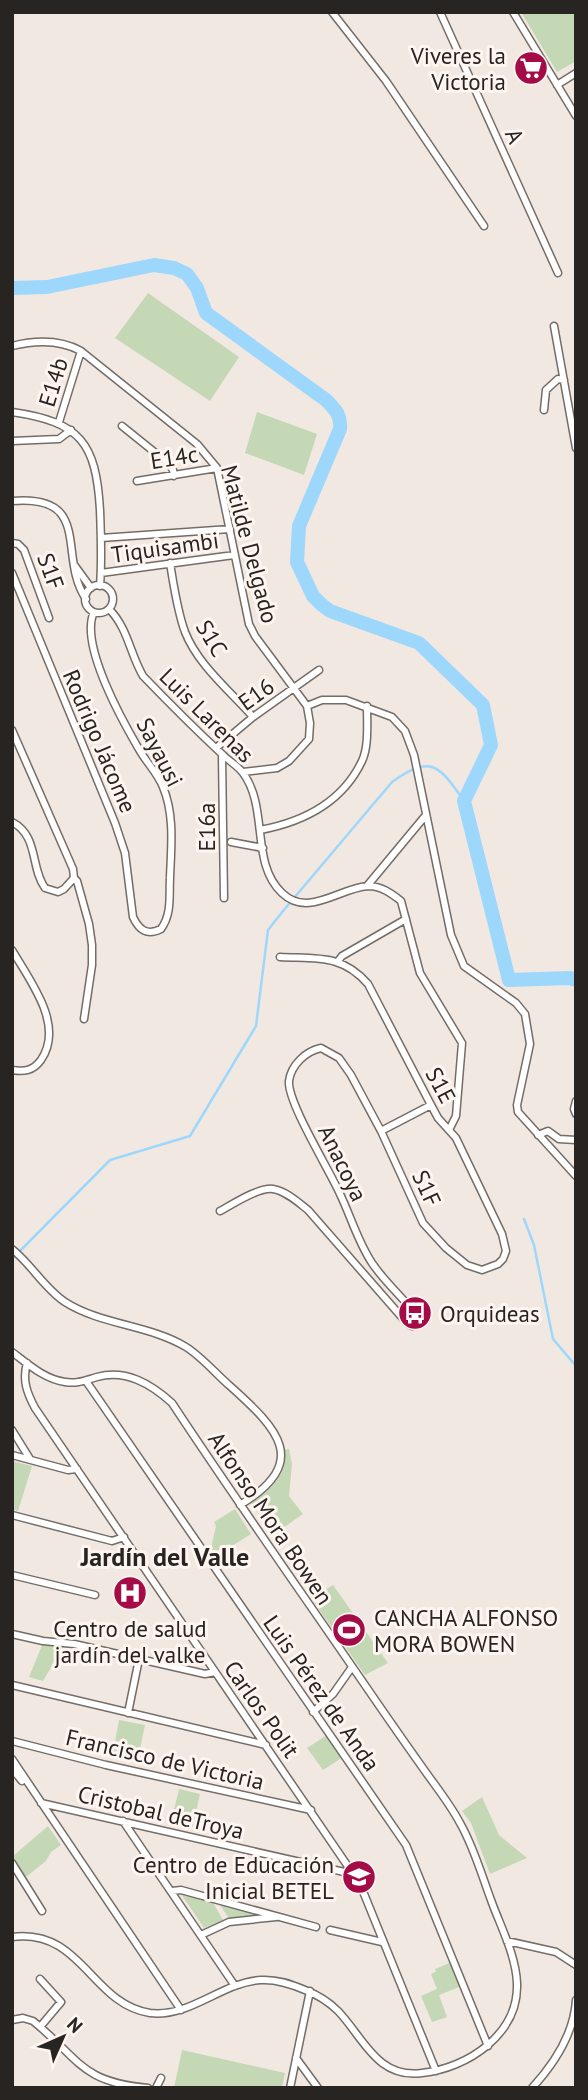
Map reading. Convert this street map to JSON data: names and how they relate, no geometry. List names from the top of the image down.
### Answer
{
  "streets": {
    "street": [
      "A",
      "E14b",
      "E14c",
      "Matilde Delgado",
      "Tiquisambi",
      "S1F",
      "S1C",
      "E16",
      "Luis Larenas",
      "Rodrigo Jácome",
      "Sayausi",
      "E16a",
      "S1E",
      "Anacoya",
      "Alfonso Mora Bowen",
      "Luis Pérez de Anda",
      "Carlos Polit",
      "Francisco de Victoria",
      "Cristobal deTroya"
    ]
  },
  "crossings": [
    ["E14b", "Matilde Delgado"],
    ["E14c", "Matilde Delgado"],
    ["Matilde Delgado", "Tiquisambi"],
    ["Matilde Delgado", "E16"],
    ["Tiquisambi", "S1C"],
    ["S1F", "S1E"],
    ["S1F", "Anacoya"],
    ["S1C", "E16"],
    ["E16", "Luis Larenas"],
    ["Luis Larenas", "Sayausi"],
    ["Luis Larenas", "E16a"],
    ["Rodrigo Jácome", "Sayausi"],
    ["Alfonso Mora Bowen", "Luis Pérez de Anda"],
    ["Alfonso Mora Bowen", "Carlos Polit"],
    ["Carlos Polit", "Francisco de Victoria"],
    ["Carlos Polit", "Cristobal deTroya"]
  ],
  "districts": ["Jardín del Valle"],
  "places": {
    "supermarket": ["Viveres la Victoria"],
    "bus stop": ["Orquideas"],
    "hospital": ["Centro de salud jardín del valke"],
    "sports": ["CANCHA ALFONSO MORA BOWEN"],
    "school or university": ["Centro de Educación Inicial BETEL"]
  },
  "north": "top right"
}
